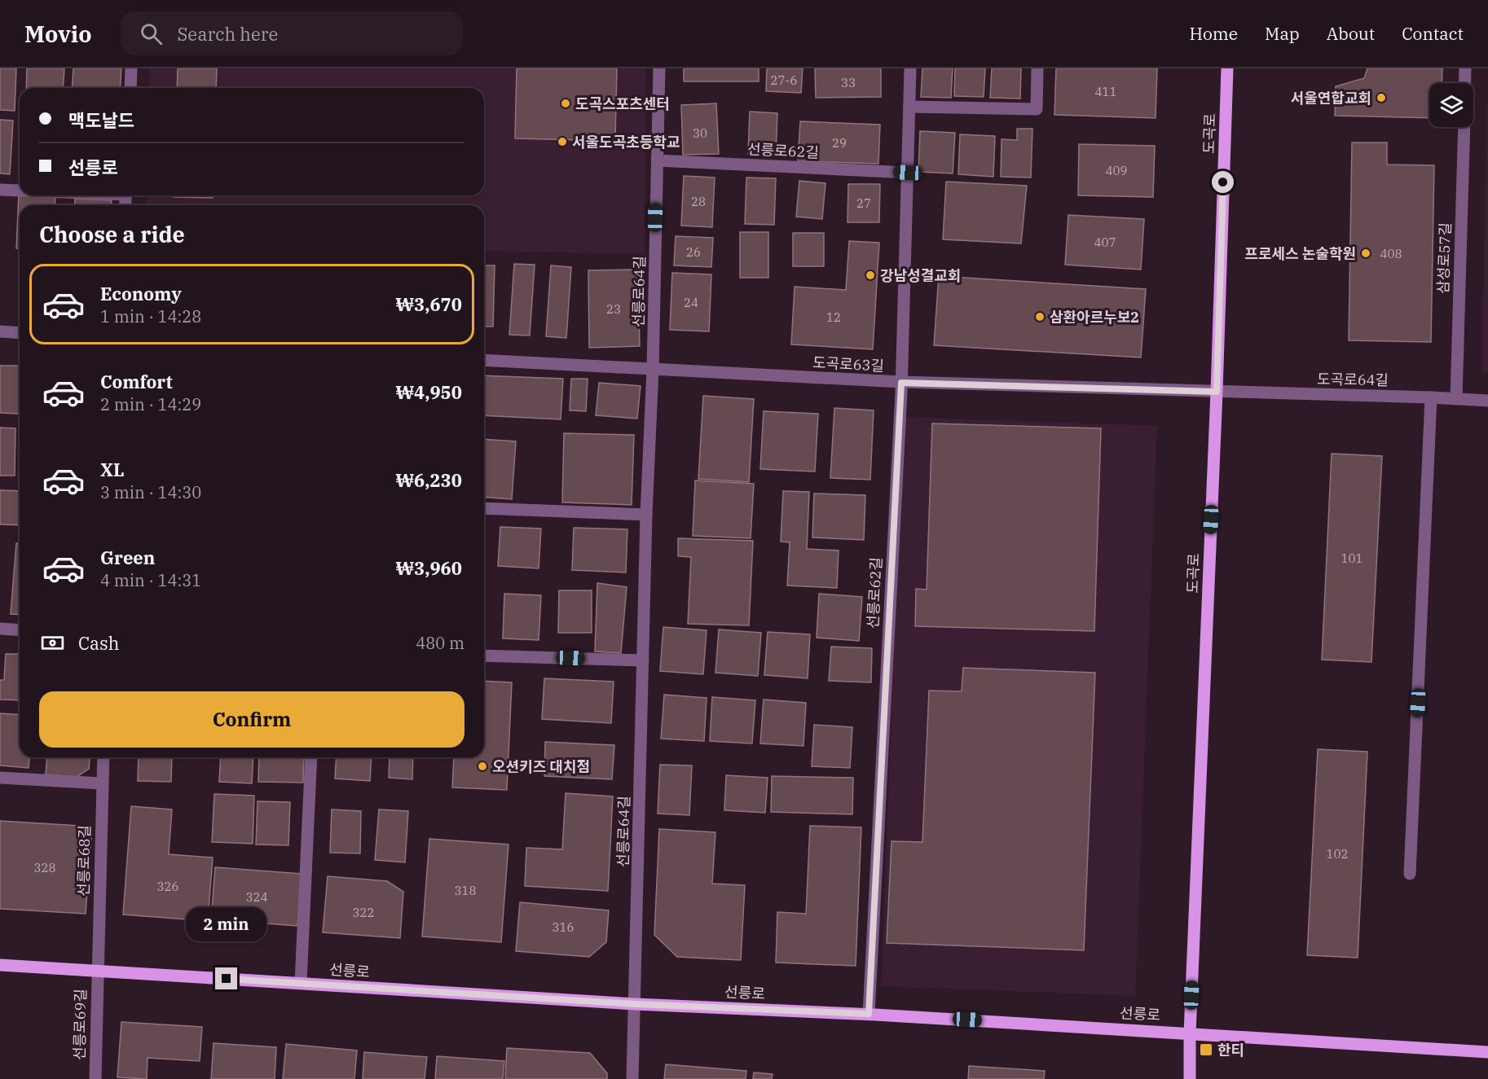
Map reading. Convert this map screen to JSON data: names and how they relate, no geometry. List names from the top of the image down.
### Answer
{
  "streets": {
    "main road": ["도곡로", "선릉로"],
    "street": [
      "선릉로62길",
      "삼성로57길",
      "선릉로64길",
      "도곡로63길",
      "도곡로64길",
      "선릉로68길",
      "선릉로69길"
    ]
  },
  "crossings": [
    ["도곡로", "도곡로63길"],
    ["도곡로", "도곡로64길"],
    ["도곡로", "선릉로"],
    ["선릉로62길", "선릉로64길"],
    ["선릉로62길", "도곡로63길"],
    ["선릉로62길", "선릉로"],
    ["삼성로57길", "도곡로64길"],
    ["선릉로64길", "도곡로63길"],
    ["선릉로64길", "선릉로"],
    ["도곡로63길", "도곡로64길"],
    ["선릉로68길", "선릉로"],
    ["선릉로68길", "선릉로69길"],
    ["선릉로", "선릉로69길"]
  ],
  "places": {
    "other": [
      "서울연합교회",
      "도곡스포츠센터",
      "서울도곡초등학교",
      "프로세스 논술학원",
      "강남성결교회",
      "삼환아르누보2",
      "오션키즈 대치점"
    ],
    "transit": ["한티"]
  },
  "house_numbers": [
    "27-6",
    "33",
    "411",
    "30",
    "29",
    "409",
    "28",
    "27",
    "407",
    "26",
    "408",
    "24",
    "23",
    "12",
    "101",
    "102",
    "328",
    "326",
    "318",
    "324",
    "322",
    "316"
  ],
  "page": {
    "header": "Movio",
    "search": "Search here",
    "nav": [
      "Home",
      "Map",
      "About",
      "Contact"
    ],
    "banner": ["맥도날드", "선릉로"],
    "heading": "Choose a ride",
    "list": [
      {
        "name": "Economy",
        "note": "1 min · 14:28",
        "value": "₩3,670"
      },
      {
        "name": "Comfort",
        "note": "2 min · 14:29",
        "value": "₩4,950"
      },
      {
        "name": "XL",
        "note": "3 min · 14:30",
        "value": "₩6,230"
      },
      {
        "name": "Green",
        "note": "4 min · 14:31",
        "value": "₩3,960"
      }
    ],
    "pay": ["Cash", "480 m"],
    "buttons": "Confirm",
    "bubble": "2 min"
  }
}
